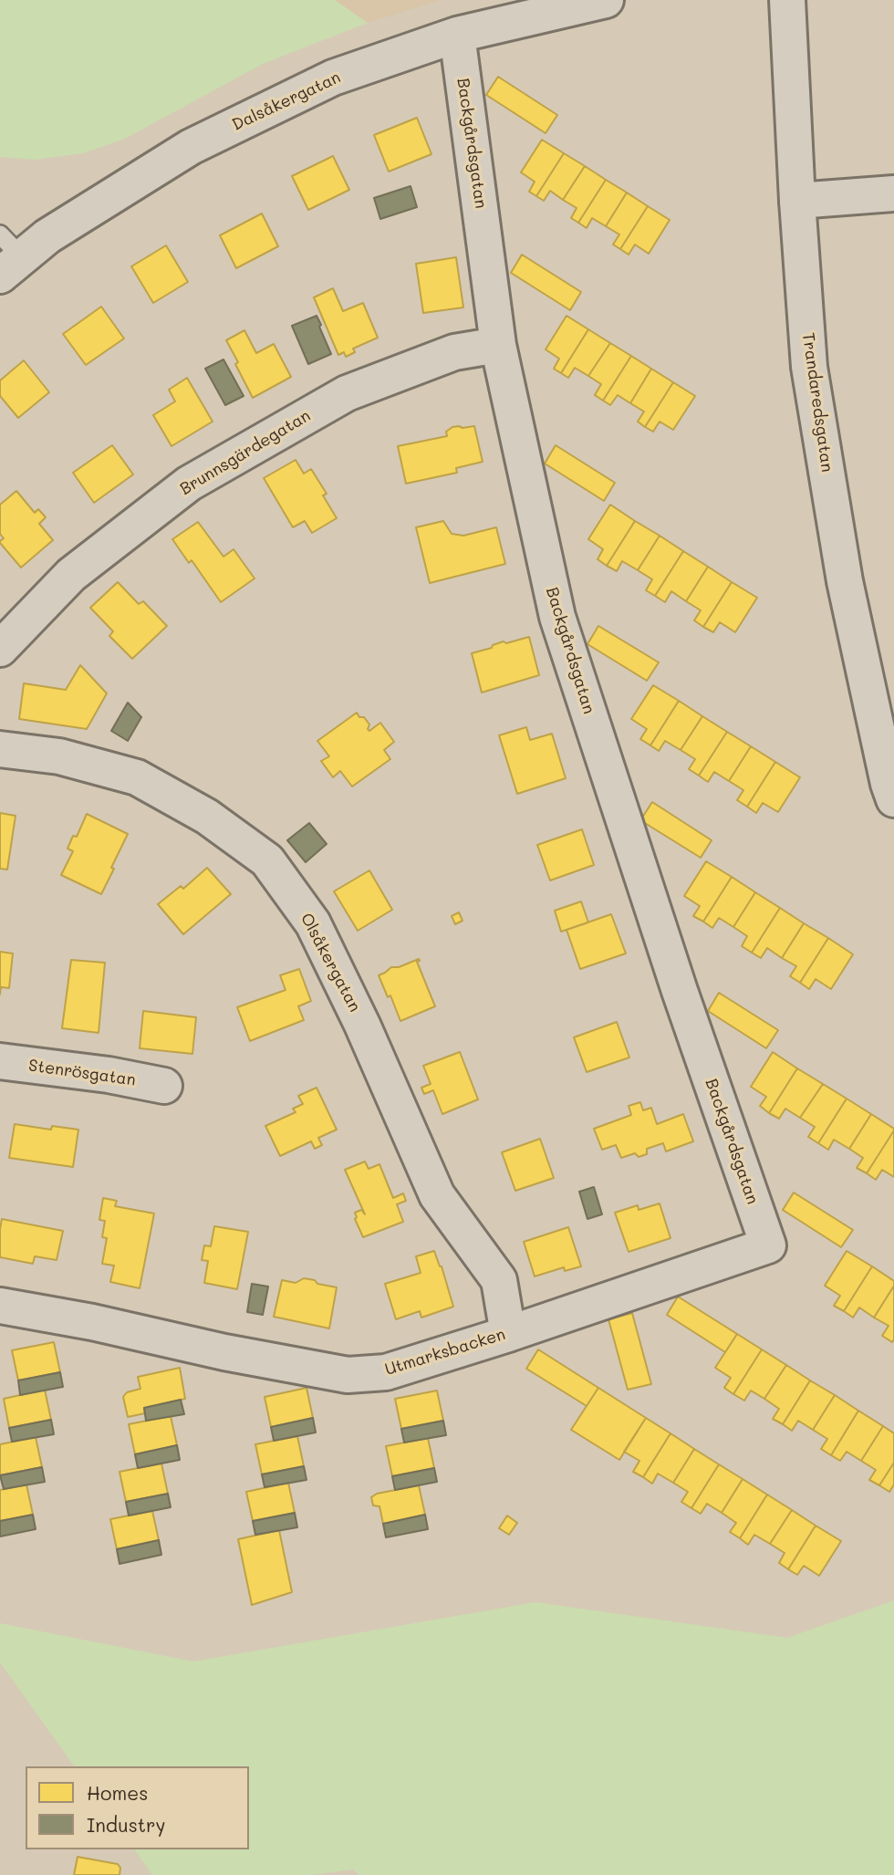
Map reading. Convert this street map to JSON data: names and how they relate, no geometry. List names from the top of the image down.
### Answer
{
  "streets": {
    "street": [
      "Dalsåkergatan",
      "Backgårdsgatan",
      "Trandaredsgatan",
      "Brunnsgärdegatan",
      "Olsåkergatan",
      "Stenrösgatan",
      "Utmarksbacken"
    ]
  },
  "crossings": [
    ["Dalsåkergatan", "Backgårdsgatan"],
    ["Backgårdsgatan", "Brunnsgärdegatan"],
    ["Backgårdsgatan", "Utmarksbacken"],
    ["Olsåkergatan", "Utmarksbacken"]
  ],
  "legend": ["Homes", "Industry"]
}
